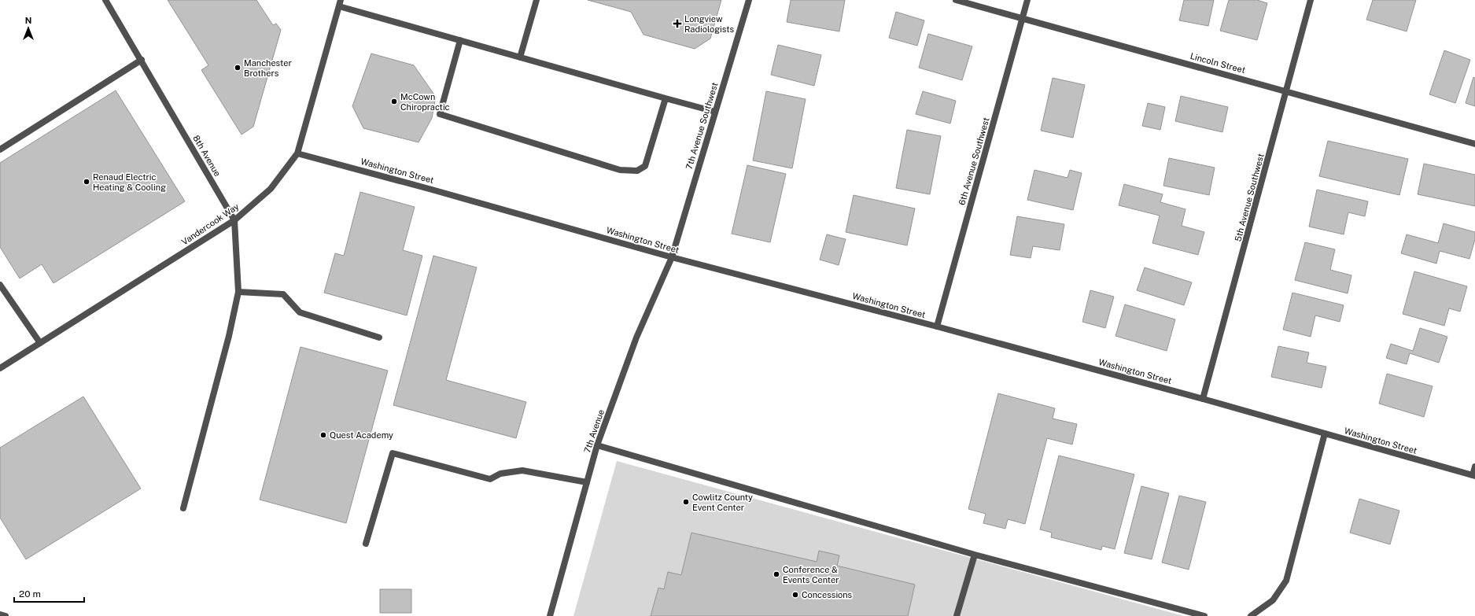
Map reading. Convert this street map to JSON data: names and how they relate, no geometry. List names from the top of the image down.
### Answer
{
  "streets": {
    "street": [
      "Lincoln Street",
      "7th Avenue Southwest",
      "8th Avenue",
      "6th Avenue Southwest",
      "Washington Street",
      "5th Avenue Southwest",
      "Vandercook Way",
      "7th Avenue"
    ]
  },
  "crossings": [
    ["Lincoln Street", "6th Avenue Southwest"],
    ["Lincoln Street", "5th Avenue Southwest"],
    ["7th Avenue Southwest", "Washington Street"],
    ["7th Avenue Southwest", "7th Avenue"],
    ["8th Avenue", "Vandercook Way"],
    ["6th Avenue Southwest", "Washington Street"],
    ["Washington Street", "5th Avenue Southwest"],
    ["Washington Street", "Vandercook Way"],
    ["Washington Street", "7th Avenue"]
  ],
  "places": {
    "health": ["Longview Radiologists"],
    "other": [
      "Manchester Brothers",
      "McCown Chiropractic",
      "Renaud Electric Heating & Cooling",
      "Quest Academy",
      "Cowlitz County Event Center",
      "Conference & Events Center",
      "Concessions"
    ]
  },
  "scale_bar": "20 m",
  "north": "top"
}
